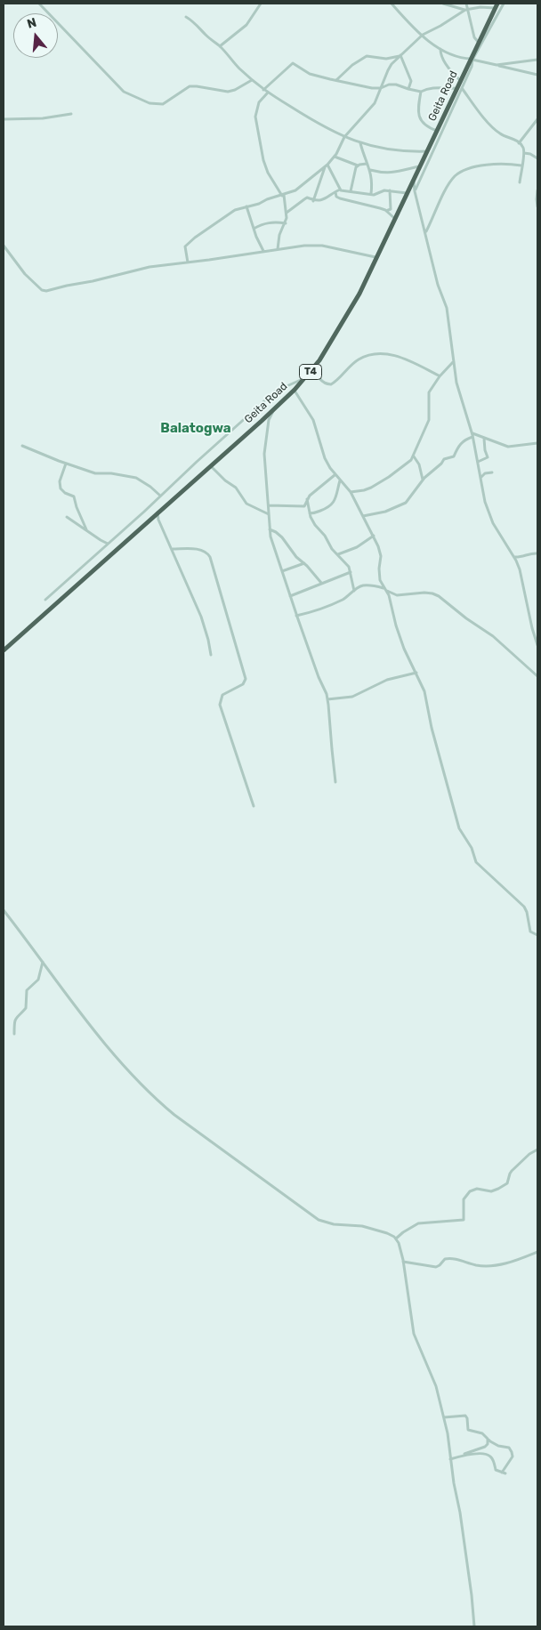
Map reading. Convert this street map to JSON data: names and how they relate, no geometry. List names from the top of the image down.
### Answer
{
  "streets": {
    "highway": ["Geita Road", "T4"]
  },
  "districts": ["Balatogwa"],
  "north": "top"
}
